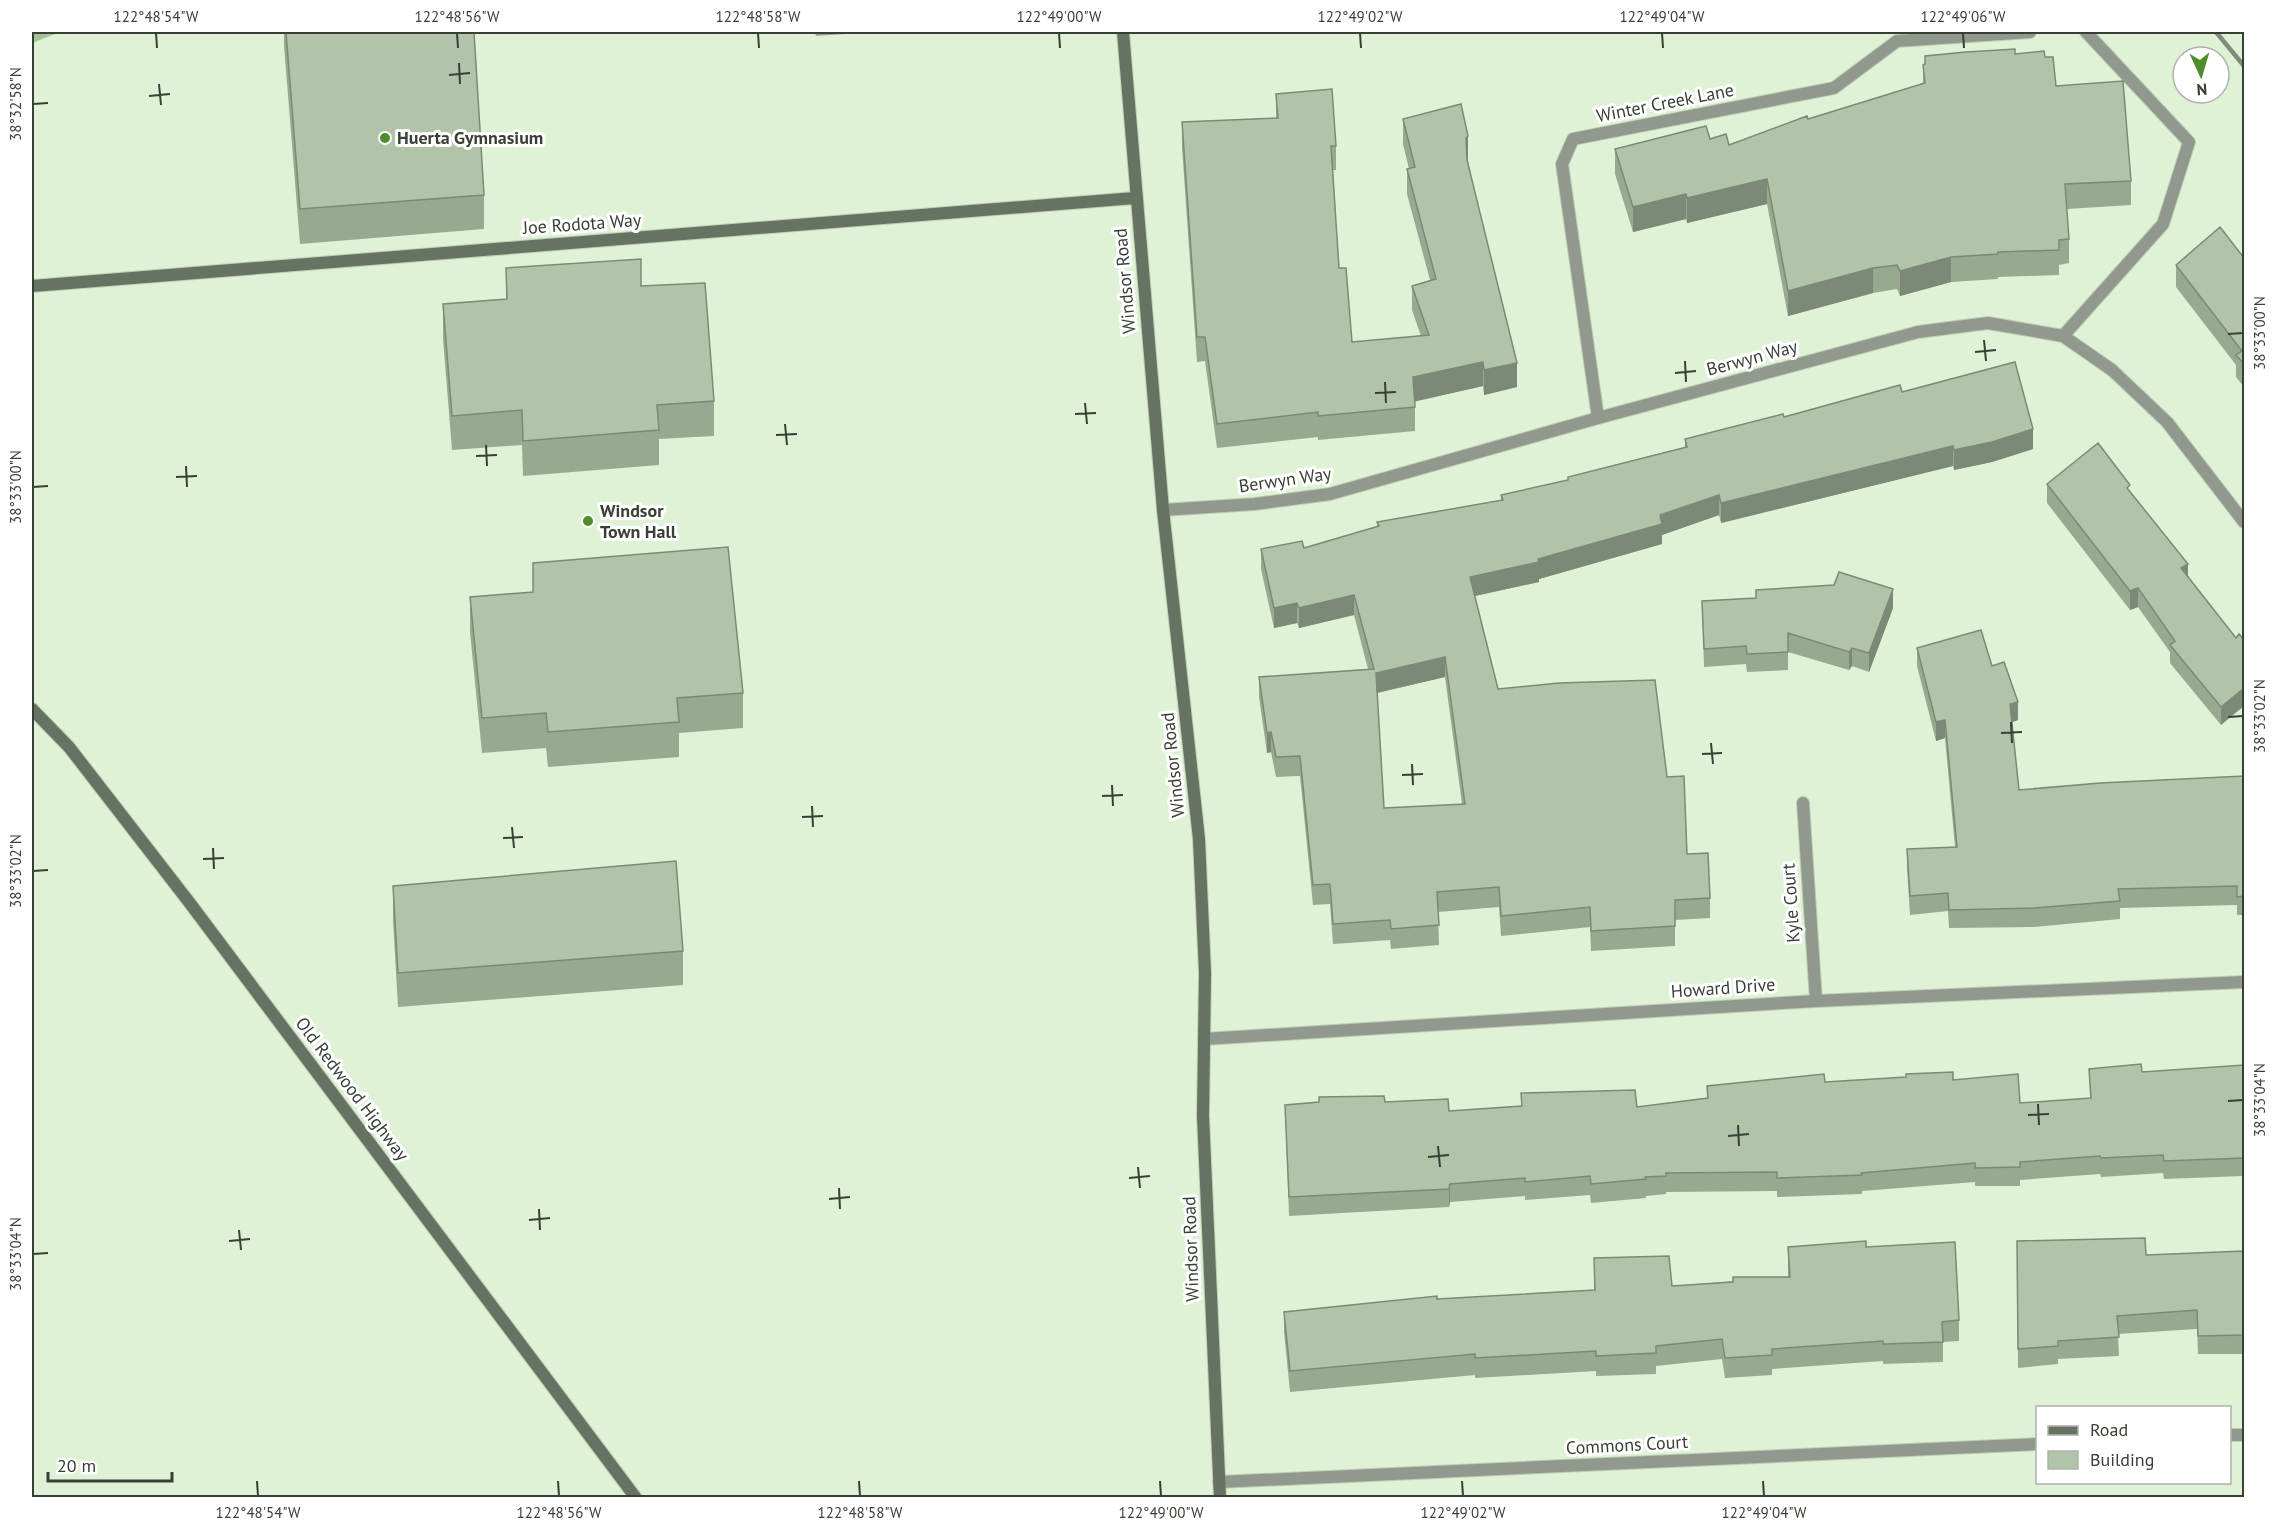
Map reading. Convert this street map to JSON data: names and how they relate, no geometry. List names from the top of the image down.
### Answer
{
  "streets": {
    "main road": ["Joe Rodota Way", "Windsor Road", "Old Redwood Highway"],
    "street": [
      "Winter Creek Lane",
      "Berwyn Way",
      "Kyle Court",
      "Howard Drive",
      "Commons Court"
    ]
  },
  "crossings": [
    ["Winter Creek Lane", "Berwyn Way"],
    ["Joe Rodota Way", "Windsor Road"],
    ["Windsor Road", "Berwyn Way"],
    ["Windsor Road", "Howard Drive"],
    ["Windsor Road", "Commons Court"],
    ["Kyle Court", "Howard Drive"]
  ],
  "places": ["Huerta Gymnasium", "Windsor Town Hall"],
  "legend": ["Road", "Building"],
  "scale_bar": "20 m",
  "north": "bottom",
  "coordinates": [
    "122°48'54\"W",
    "122°48'56\"W",
    "122°48'58\"W",
    "122°49'00\"W",
    "122°49'02\"W",
    "122°49'04\"W",
    "122°49'06\"W",
    "38°32'58\"N",
    "38°33'00\"N",
    "38°33'02\"N",
    "38°33'04\"N"
  ]
}
